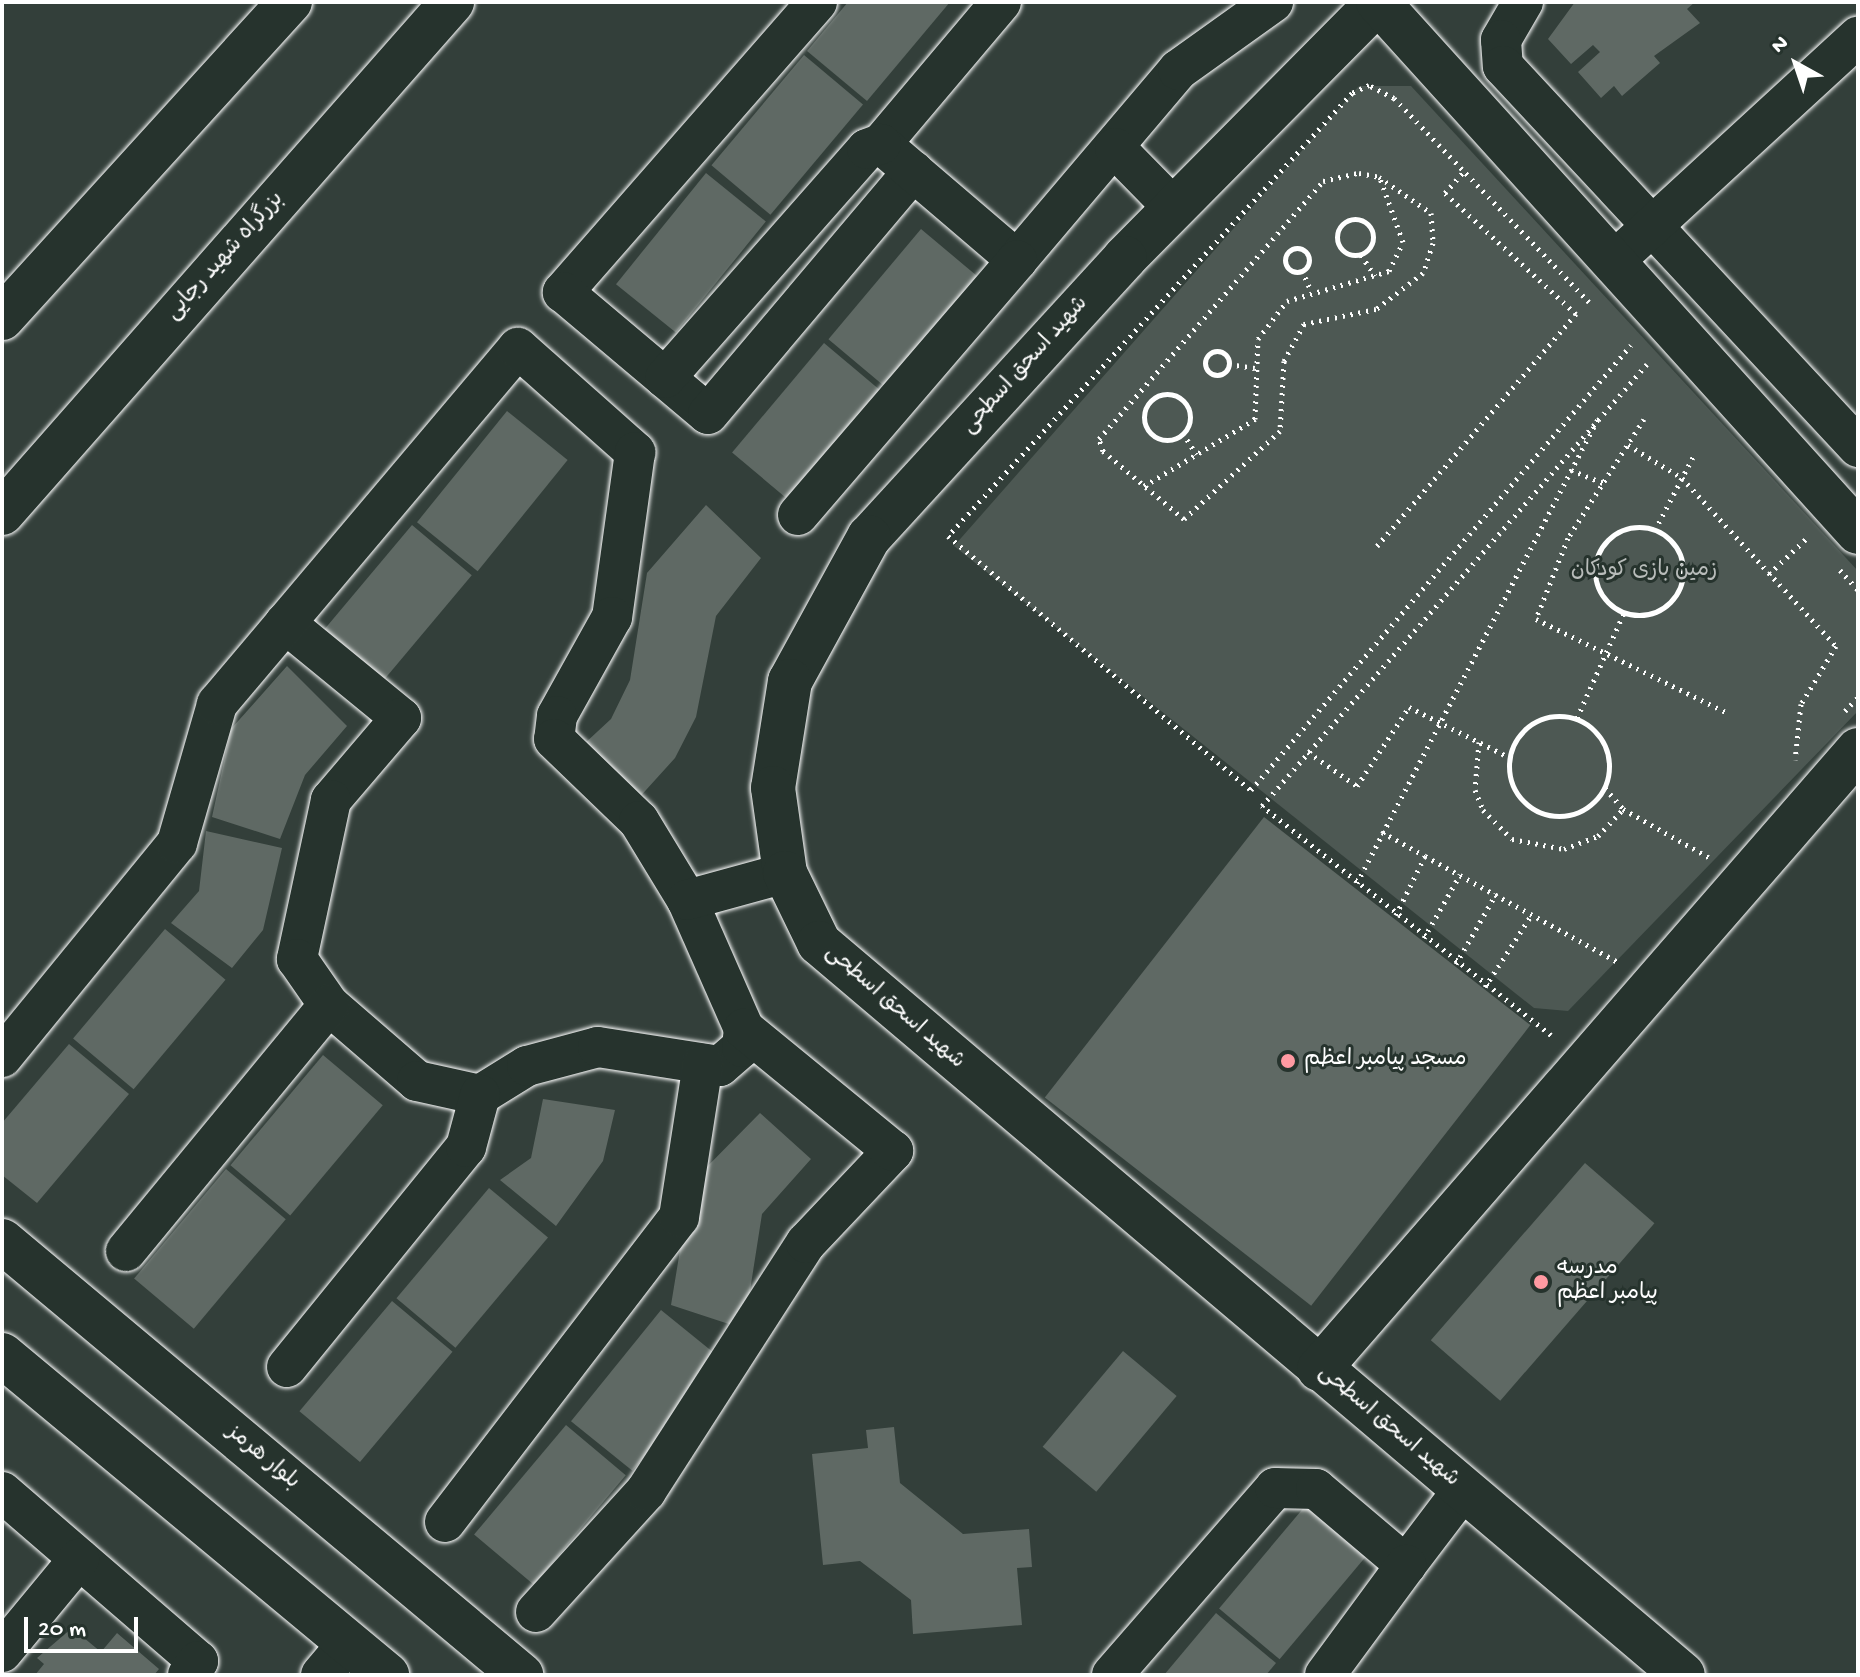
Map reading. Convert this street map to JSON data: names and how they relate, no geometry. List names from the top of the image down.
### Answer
{
  "streets": {
    "main road": ["بزرگراه شهید رجایی", "شهید اسحق اسطحی", "بلوار هرمز"]
  },
  "parks": ["زمین بازی کودکان"],
  "places": ["مسجد پیامبر اعظم", "مدرسه پیامبر اعظم"],
  "scale_bar": "20 m",
  "north": "top left"
}
